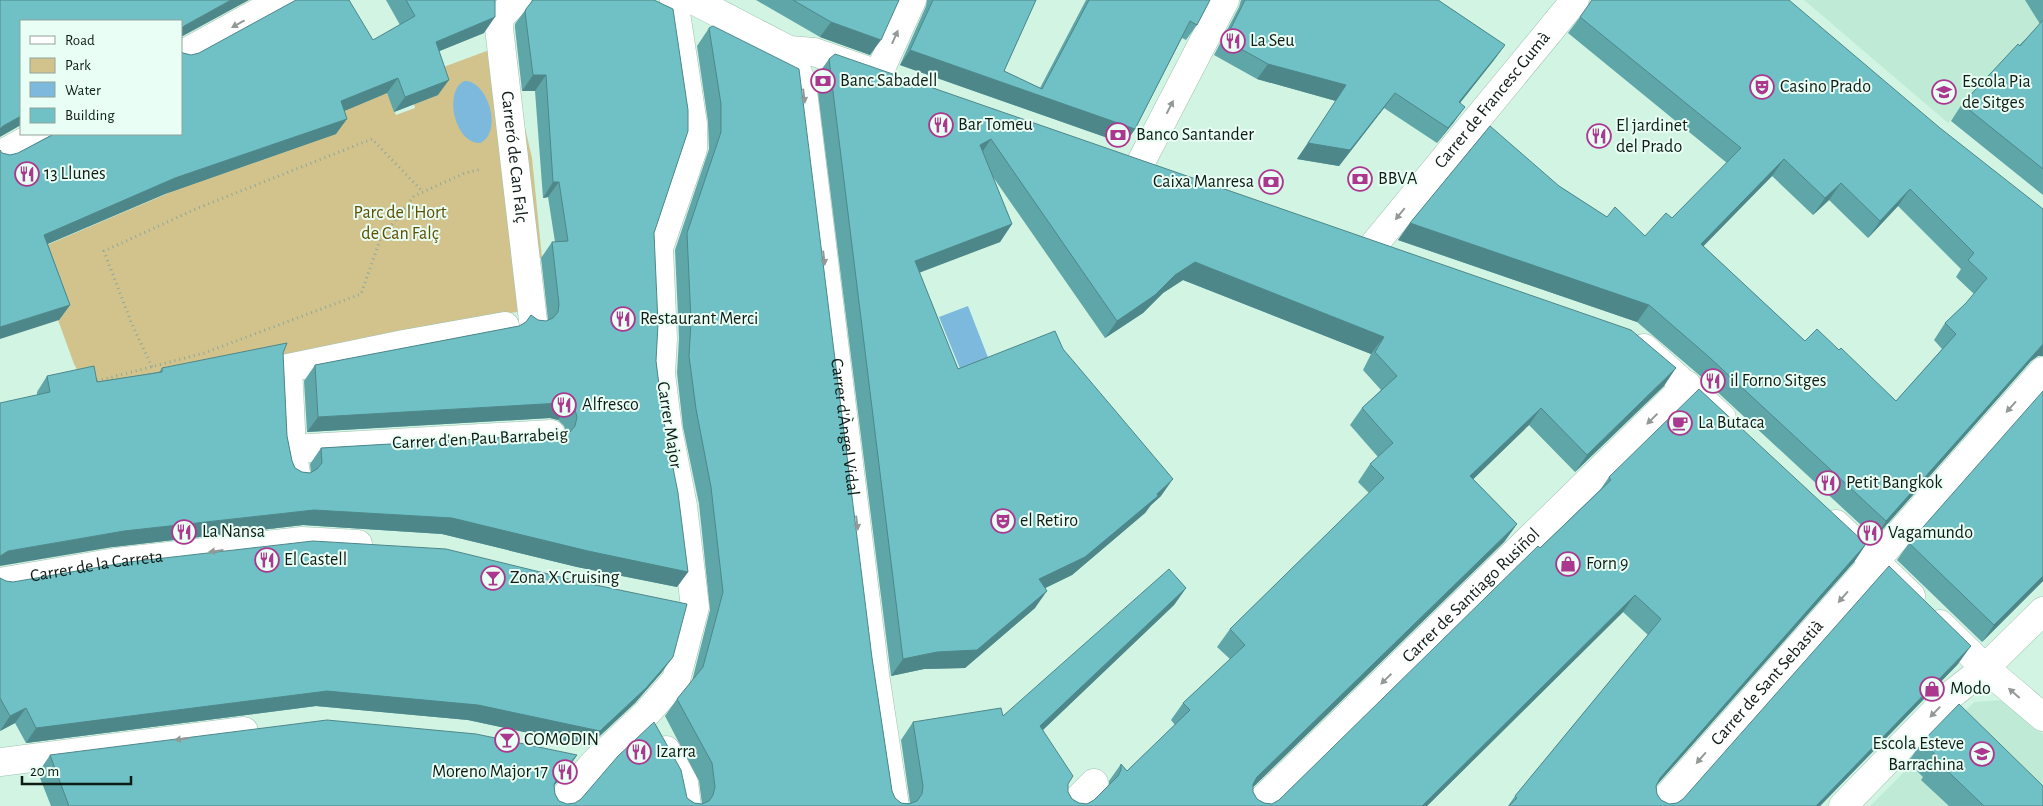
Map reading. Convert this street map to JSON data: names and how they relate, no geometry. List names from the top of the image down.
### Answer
{
  "streets": {
    "street": [
      "Carrer de Francesc Gumà",
      "Carreró de Can Falç",
      "Carrer Major",
      "Carrer d'Àngel Vidal",
      "Carrer d'en Pau Barrabeig",
      "Carrer de la Carreta",
      "Carrer de Santiago Rusiñol",
      "Carrer de Sant Sebastià"
    ]
  },
  "one_way": ["Carrer de Francesc Gumà", "Carrer d'Àngel Vidal", "Carrer de Santiago Rusiñol"],
  "parks": ["Parc de l'Hort de Can Falç"],
  "places": {
    "restaurant": [
      "La Seu",
      "Bar Tomeu",
      "El jardinet del Prado",
      "13 Llunes",
      "Restaurant Merci",
      "il Forno Sitges",
      "Alfresco",
      "Petit Bangkok",
      "La Nansa",
      "Vagamundo",
      "El Castell",
      "Izarra",
      "Moreno Major 17"
    ],
    "bank": [
      "Banc Sabadell",
      "Banco Santander",
      "BBVA",
      "Caixa Manresa"
    ],
    "theatre": ["Casino Prado", "el Retiro"],
    "school or university": ["Escola Pia de Sitges", "Escola Esteve Barrachina"],
    "cafe": ["La Butaca"],
    "shop": ["Forn 9", "Modo"],
    "bar": ["Zona X Cruising", "COMODIN"]
  },
  "legend": [
    "Road",
    "Park",
    "Water",
    "Building"
  ],
  "scale_bar": "20 m"
}
